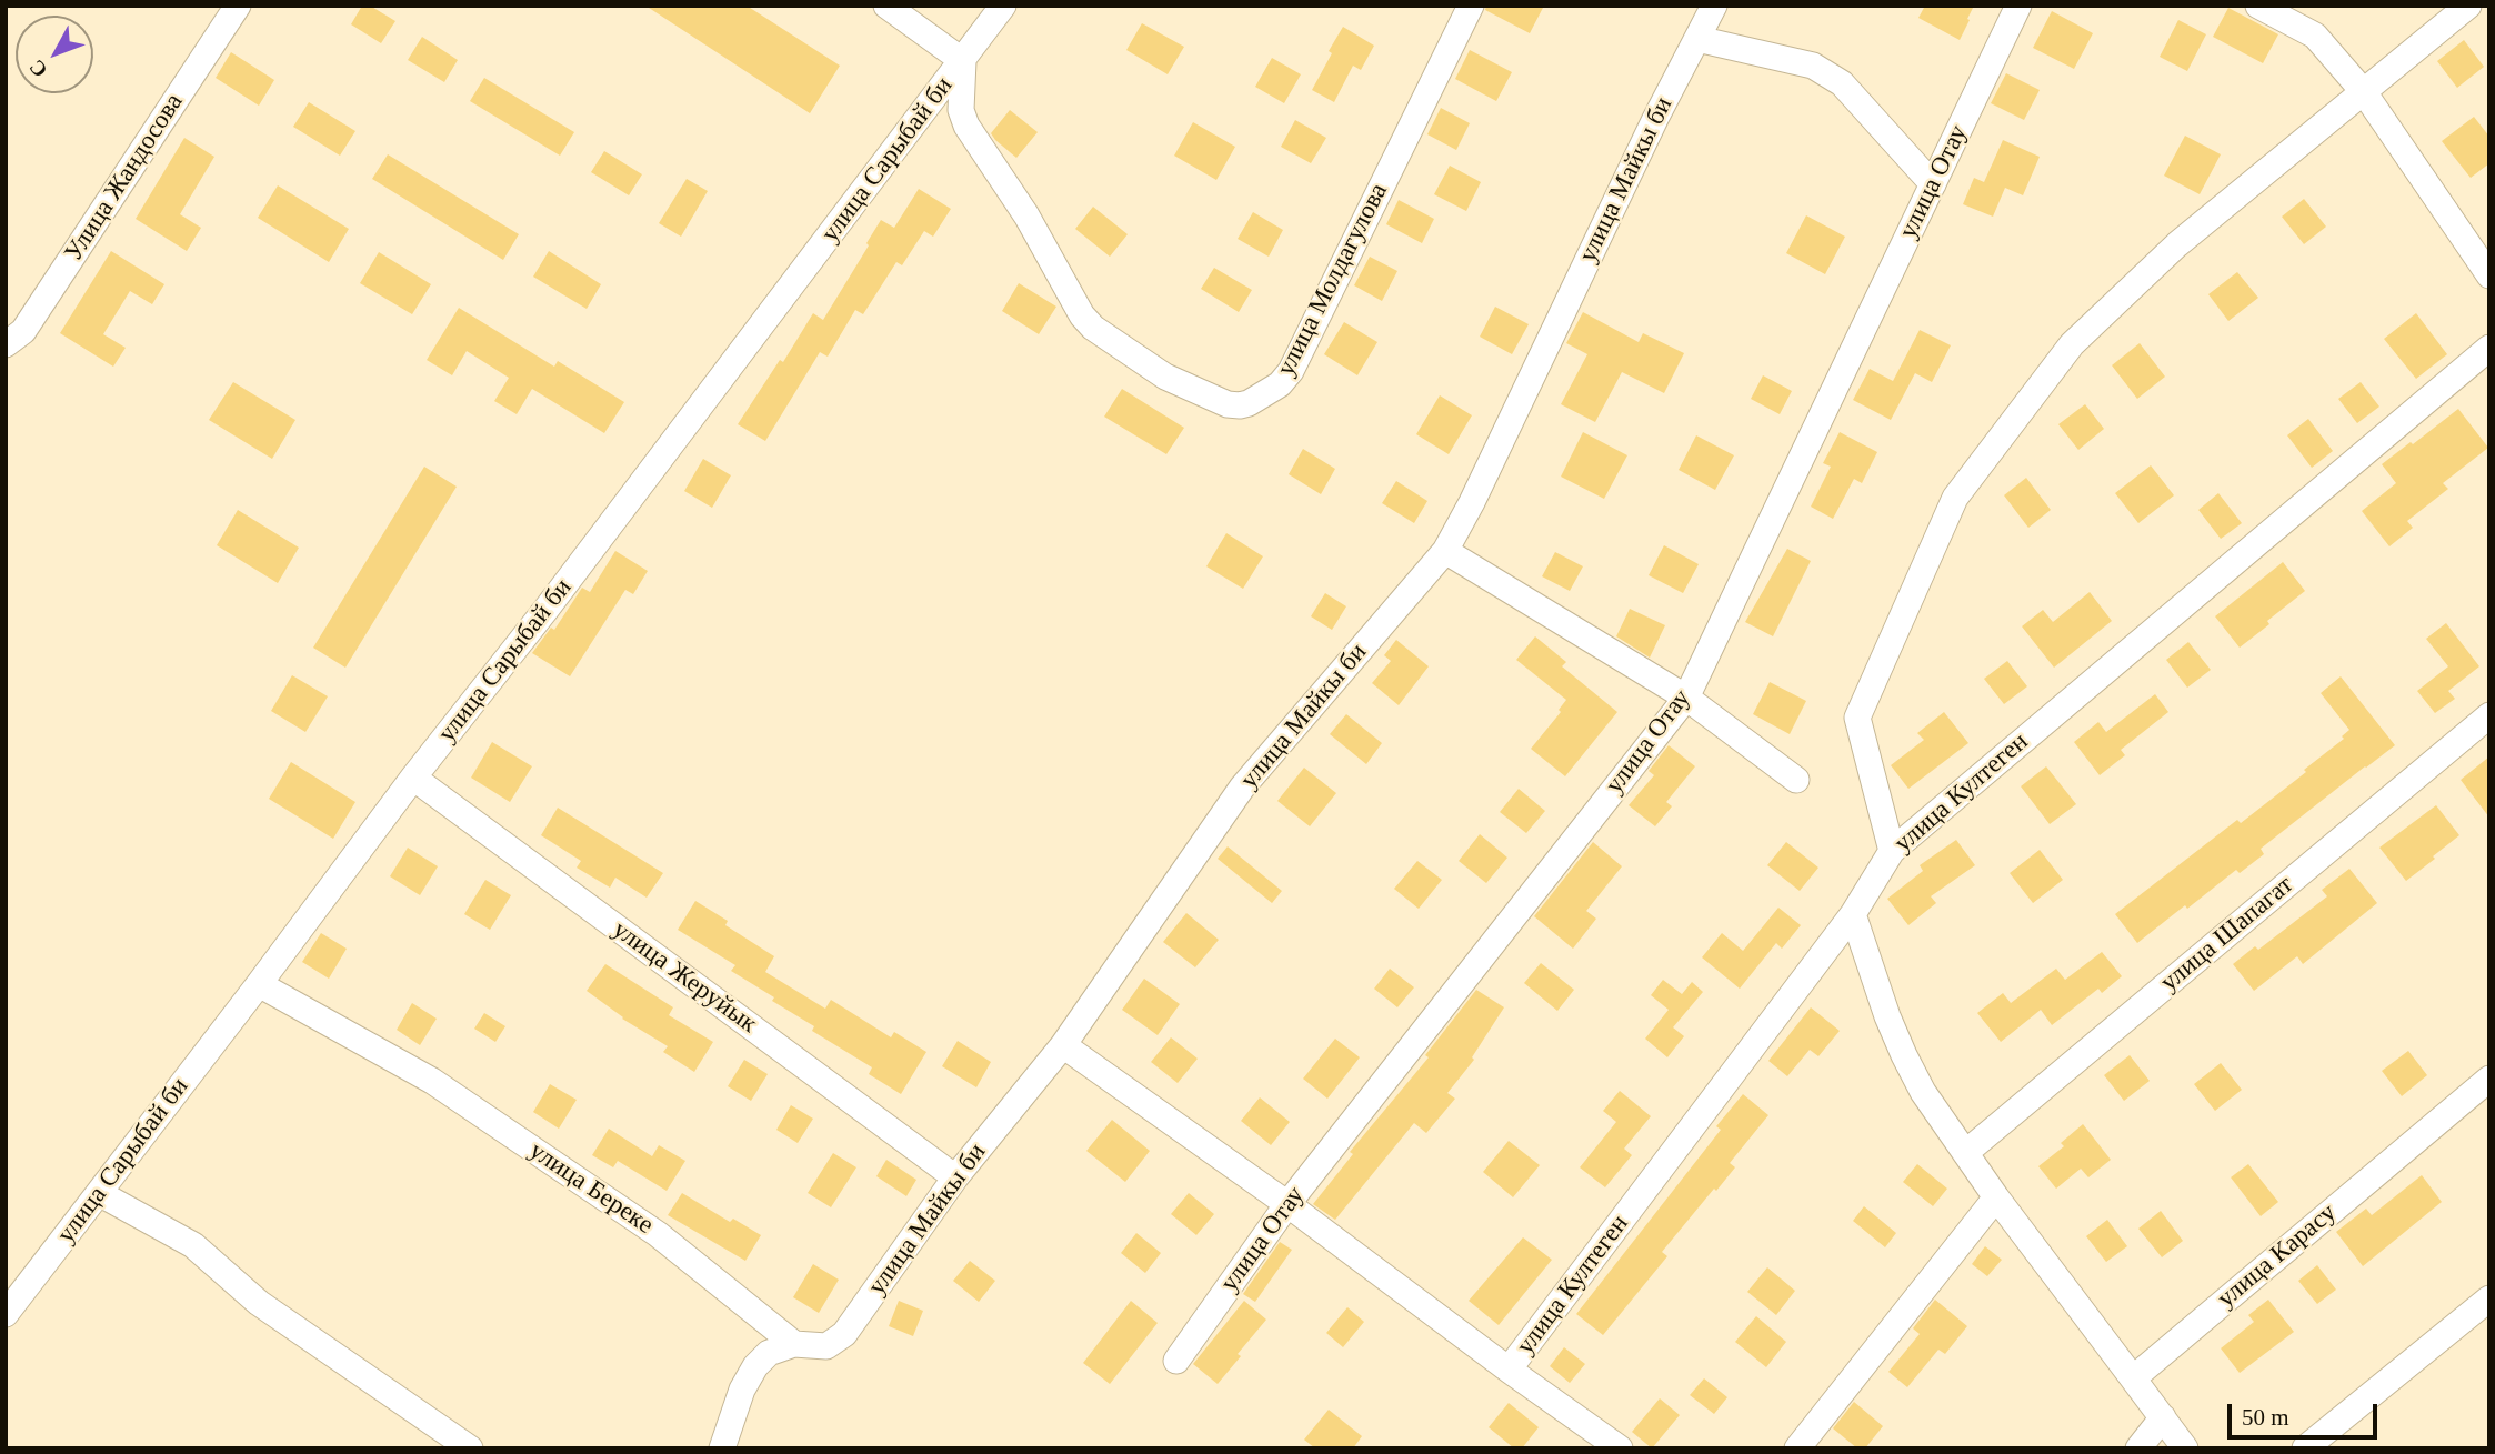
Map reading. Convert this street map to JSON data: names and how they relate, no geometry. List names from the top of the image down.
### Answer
{
  "streets": {
    "street": [
      "улица Сарыбай би",
      "Улица Жандосова",
      "улица Майкы би",
      "улица Отау",
      "улица Молдагулова",
      "улица Култеген",
      "улица Шапагат",
      "улица Жеруйык",
      "улица Береке",
      "улица Карасу"
    ]
  },
  "crossings": [
    ["улица Сарыбай би", "улица Молдагулова"],
    ["улица Сарыбай би", "улица Жеруйык"],
    ["улица Сарыбай би", "улица Береке"],
    ["улица Майкы би", "улица Жеруйык"],
    ["улица Майкы би", "улица Береке"]
  ],
  "scale_bar": "50 m",
  "north": "bottom left"
}
